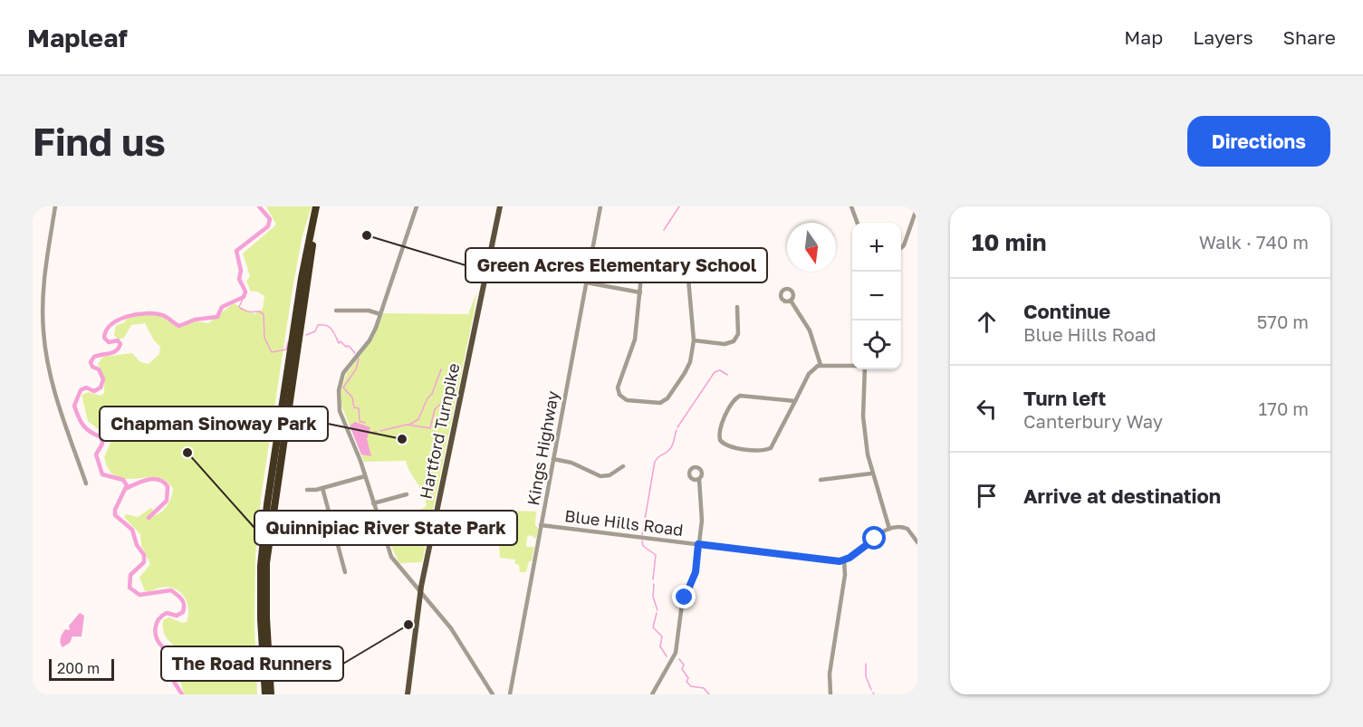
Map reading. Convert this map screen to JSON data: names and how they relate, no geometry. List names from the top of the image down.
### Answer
{
  "streets": {
    "main road": ["Hartford Turnpike"],
    "street": ["Kings Highway", "Blue Hills Road"]
  },
  "crossings": [
    ["Kings Highway", "Blue Hills Road"]
  ],
  "places": [
    "Green Acres Elementary School",
    "Chapman Sinoway Park",
    "Quinnipiac River State Park",
    "The Road Runners"
  ],
  "scale_bar": "200 m",
  "north": "bottom",
  "page": {
    "header": "Mapleaf",
    "nav": ["Map", "Layers", "Share"],
    "buttons": "Directions",
    "title": "Find us",
    "heading": ["10 min", "Walk · 740 m"],
    "map_buttons": ["+", "−"],
    "list": [
      ["Continue", "Blue Hills Road", "570 m"],
      ["Turn left", "Canterbury Way", "170 m"],
      "Arrive at destination"
    ],
    "scale": "200 m"
  }
}
